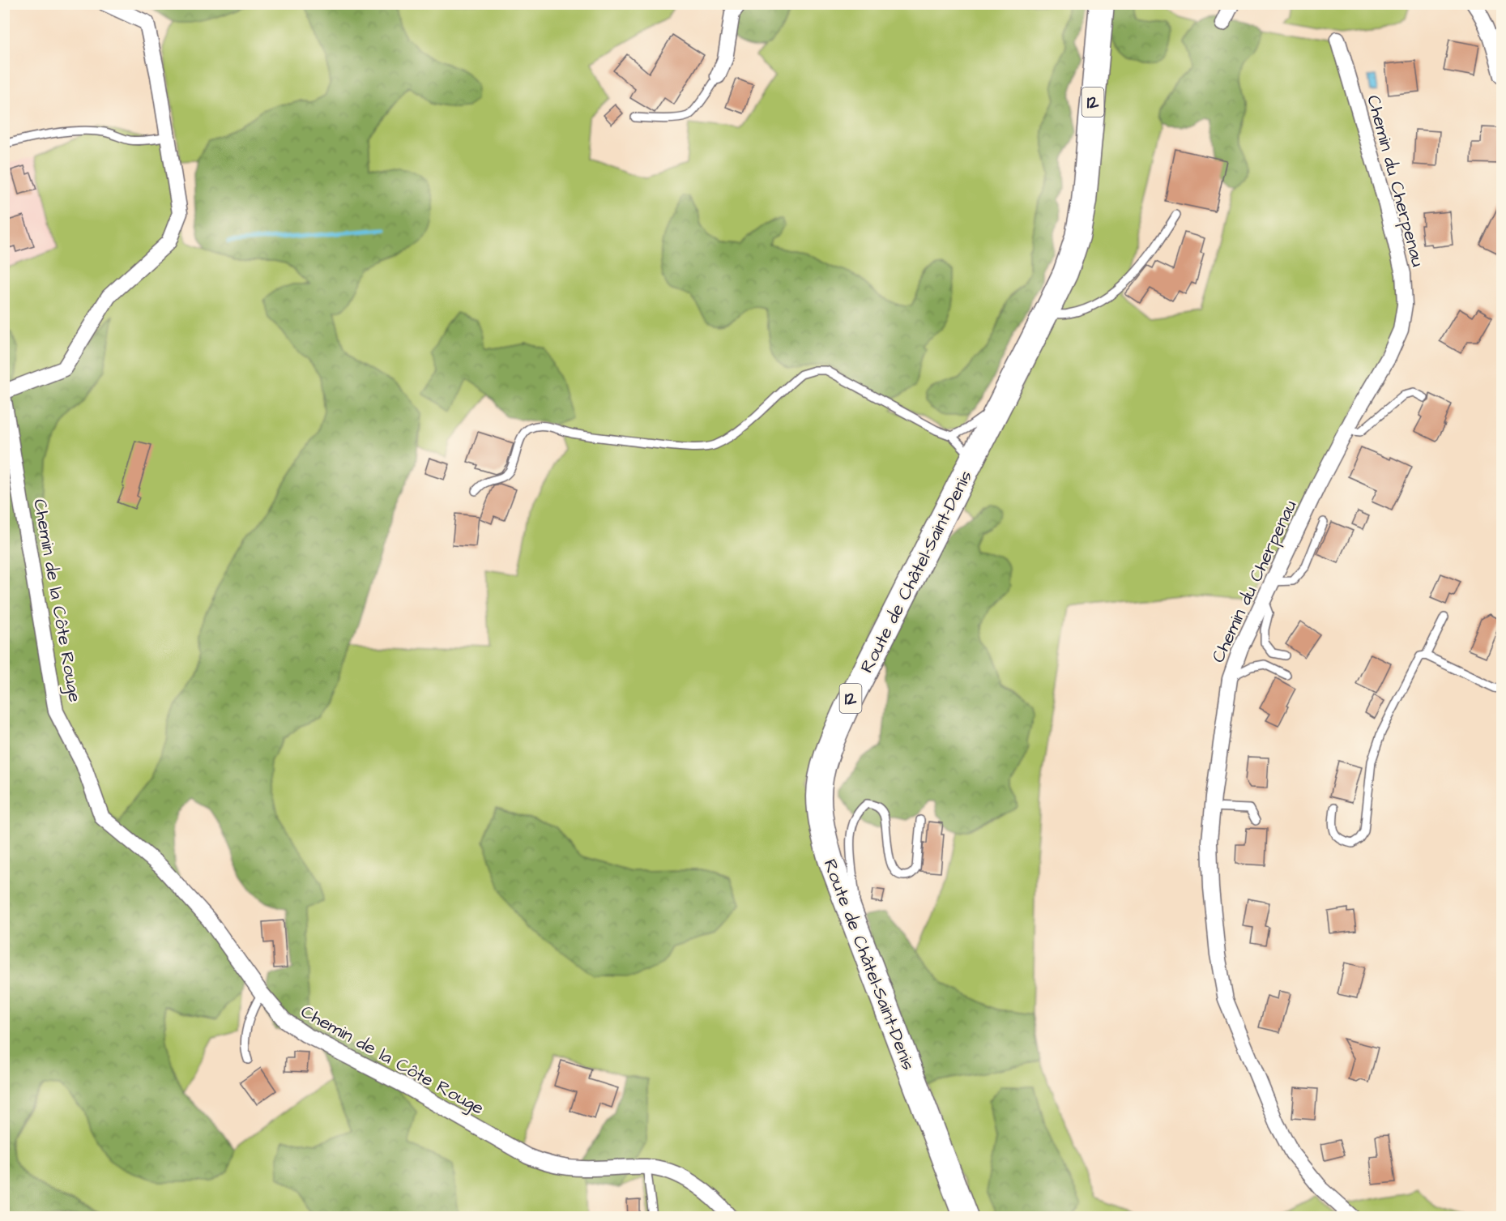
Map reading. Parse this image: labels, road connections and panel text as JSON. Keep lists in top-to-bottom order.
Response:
{
  "streets": {
    "main road": ["12", "Route de Châtel-Saint-Denis"],
    "street": ["Chemin du Cherpenau", "Chemin de la Côte Rouge"]
  }
}
